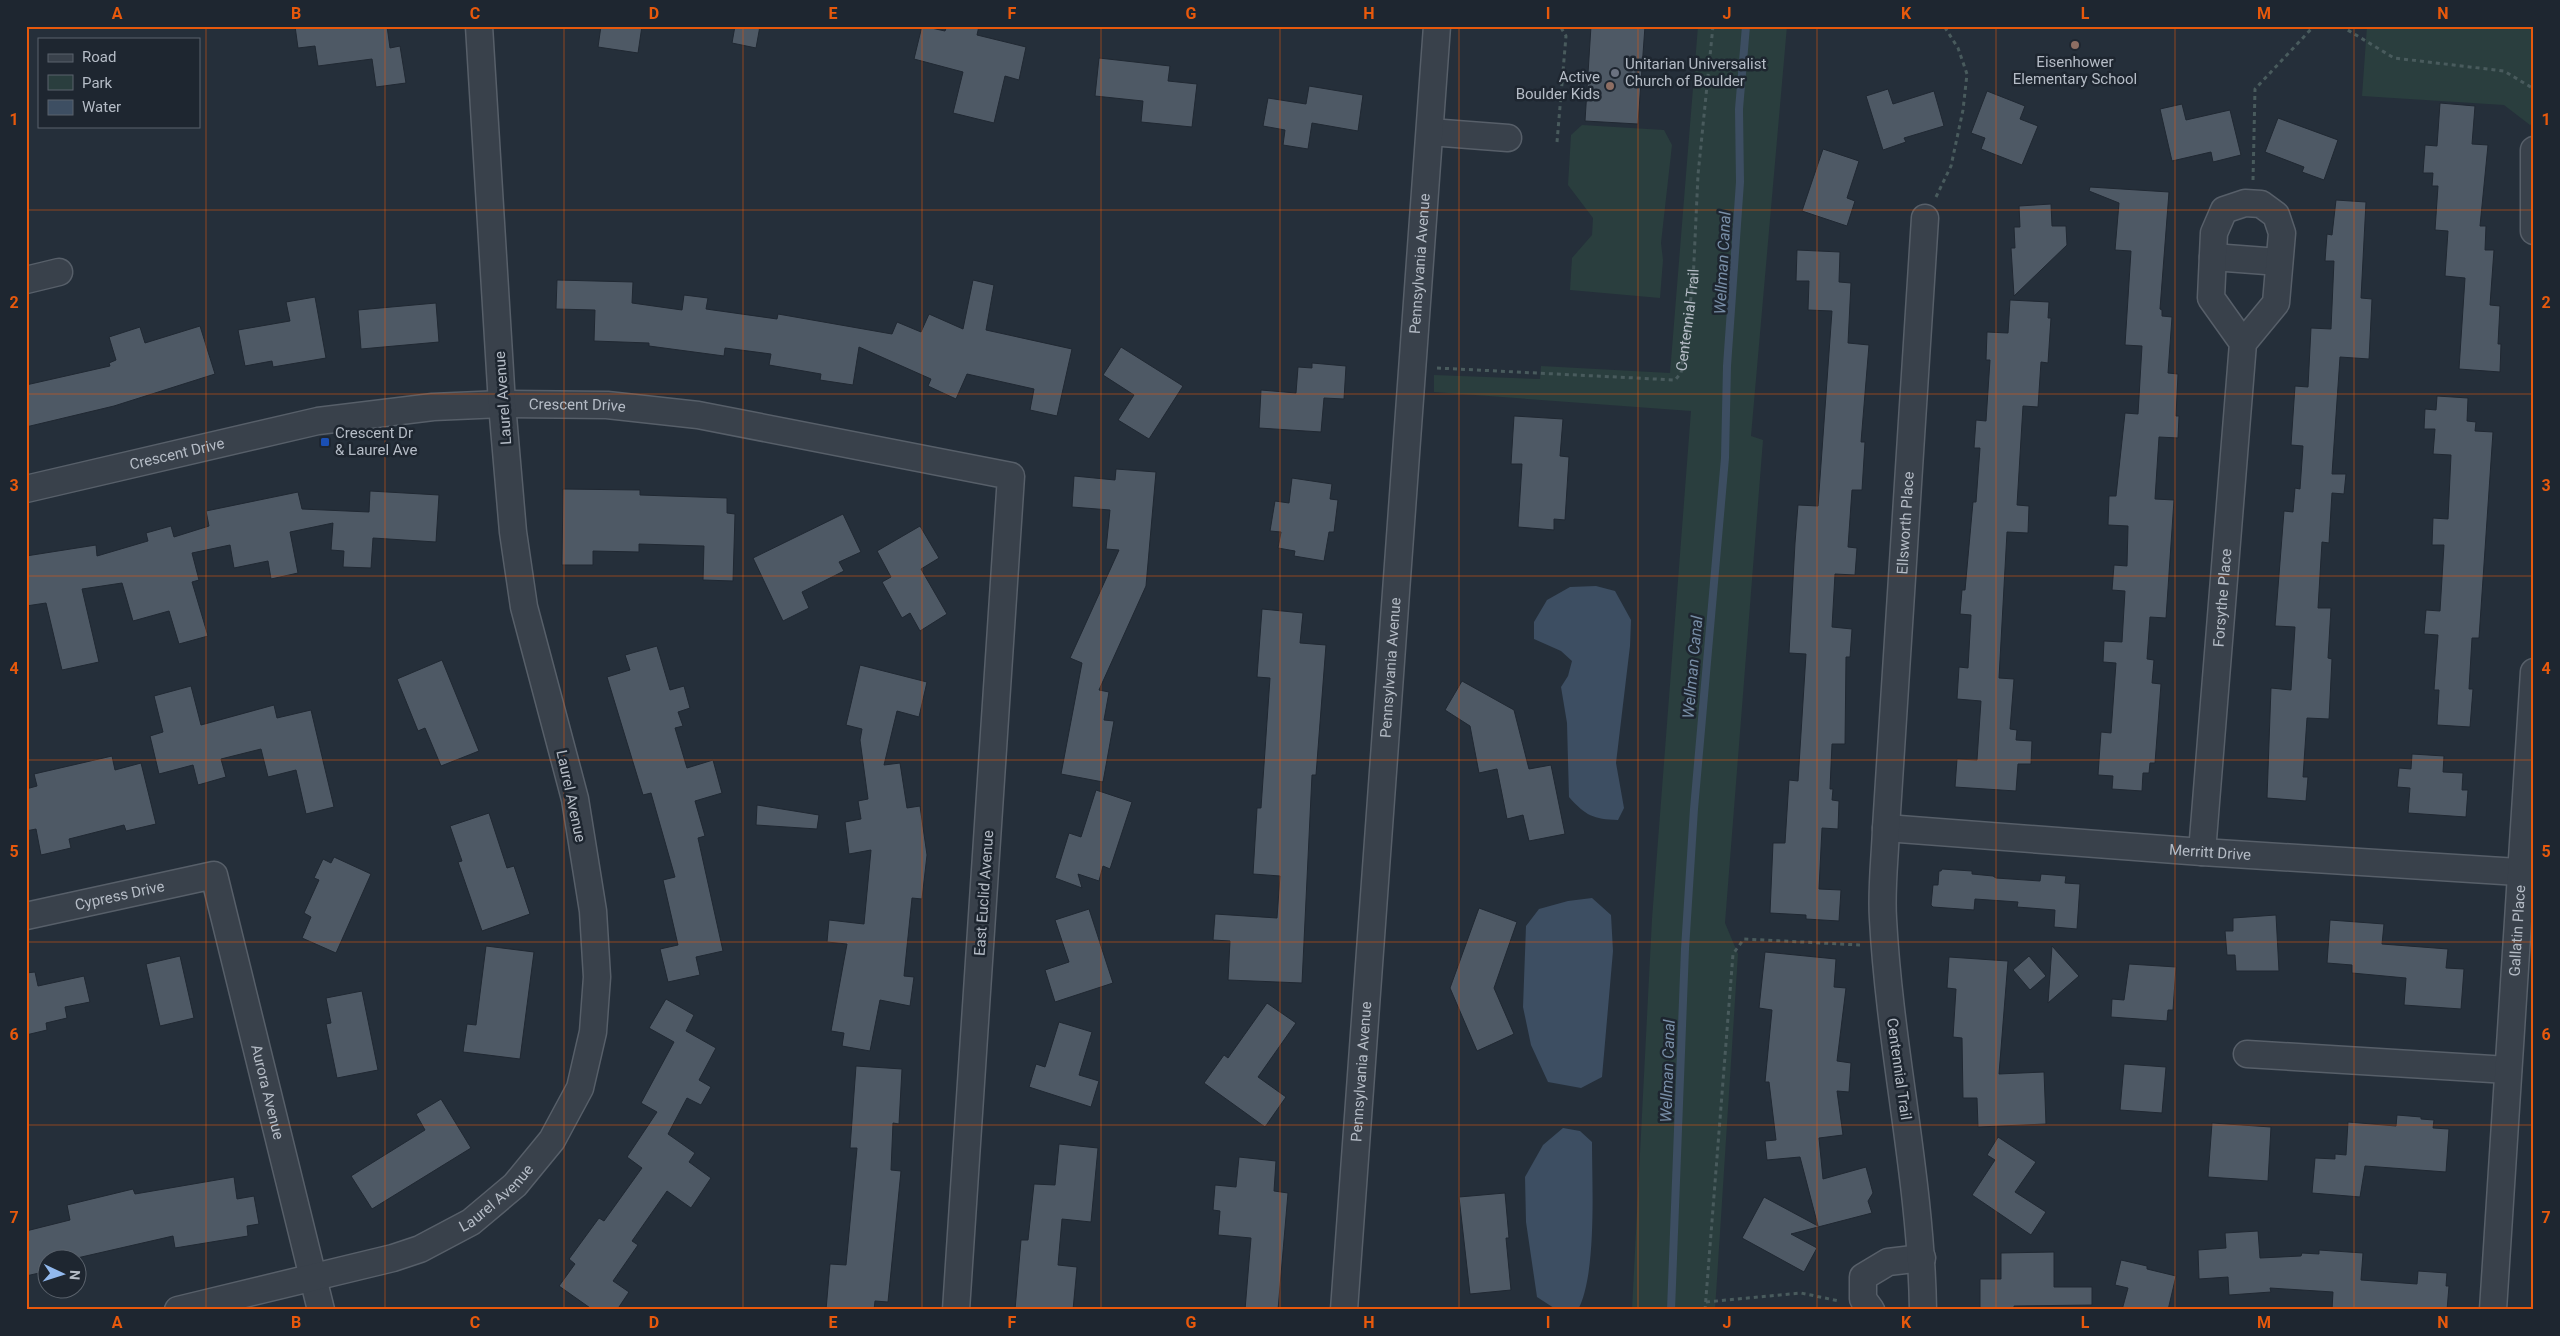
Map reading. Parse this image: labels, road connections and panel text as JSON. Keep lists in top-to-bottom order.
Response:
{
  "streets": {
    "street": [
      "Pennsylvania Avenue",
      "Centennial Trail",
      "Laurel Avenue",
      "Crescent Drive",
      "Ellsworth Place",
      "Forsythe Place",
      "Merritt Drive",
      "East Euclid Avenue",
      "Cypress Drive",
      "Gallatin Place",
      "Aurora Avenue"
    ]
  },
  "crossings": [
    ["Pennsylvania Avenue", "Centennial Trail"],
    ["Centennial Trail", "Ellsworth Place"],
    ["Centennial Trail", "Merritt Drive"],
    ["Laurel Avenue", "Crescent Drive"],
    ["Laurel Avenue", "Aurora Avenue"],
    ["Crescent Drive", "East Euclid Avenue"],
    ["Ellsworth Place", "Merritt Drive"],
    ["Forsythe Place", "Merritt Drive"],
    ["Merritt Drive", "Gallatin Place"],
    ["Cypress Drive", "Aurora Avenue"]
  ],
  "water": ["Wellman Canal"],
  "places": {
    "other": ["Eisenhower Elementary School", "Unitarian Universalist Church of Boulder", "Active Boulder Kids"],
    "transit": ["Crescent Dr & Laurel Ave"]
  },
  "legend": ["Road", "Park", "Water"],
  "north": "right",
  "grid": {
    "columns": [
      "A",
      "B",
      "C",
      "D",
      "E",
      "F",
      "G",
      "H",
      "I",
      "J",
      "K",
      "L",
      "M",
      "N"
    ],
    "rows": [
      "1",
      "2",
      "3",
      "4",
      "5",
      "6",
      "7"
    ]
  }
}
